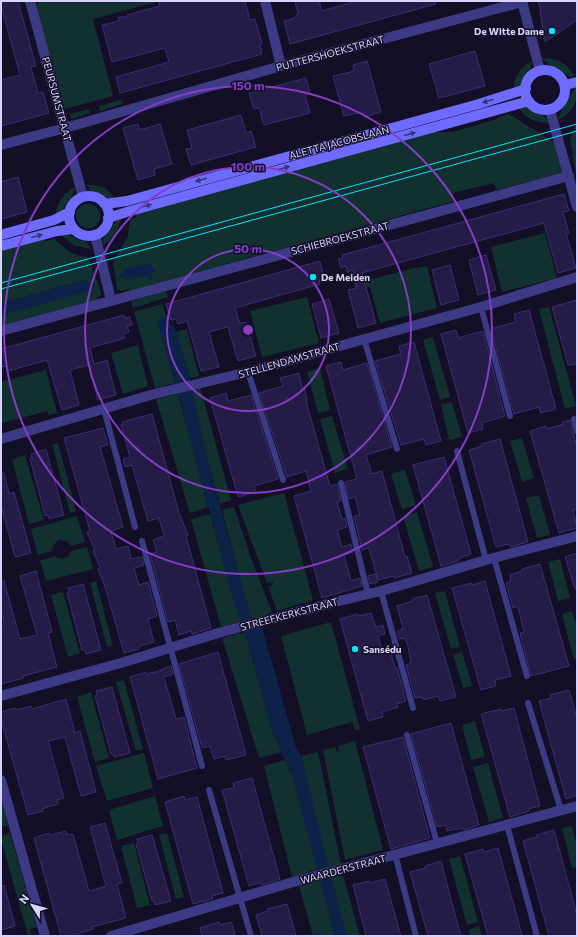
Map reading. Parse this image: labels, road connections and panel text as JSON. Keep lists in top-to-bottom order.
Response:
{
  "streets": {
    "street": [
      "PUTTERSHOEKSTRAAT",
      "PEURSUMSTRAAT",
      "ALETTA JACOBSLAAN",
      "SCHIEBROEKSTRAAT",
      "STELLENDAMSTRAAT",
      "STREEFKERKSTRAAT",
      "WAARDERSTRAAT"
    ]
  },
  "crossings": [
    ["PUTTERSHOEKSTRAAT", "PEURSUMSTRAAT"],
    ["PEURSUMSTRAAT", "ALETTA JACOBSLAAN"]
  ],
  "places": ["De Witte Dame", "De Meiden", "Sansédu"],
  "north": "top left",
  "rings": ["150 m", "100 m", "50 m"]
}
